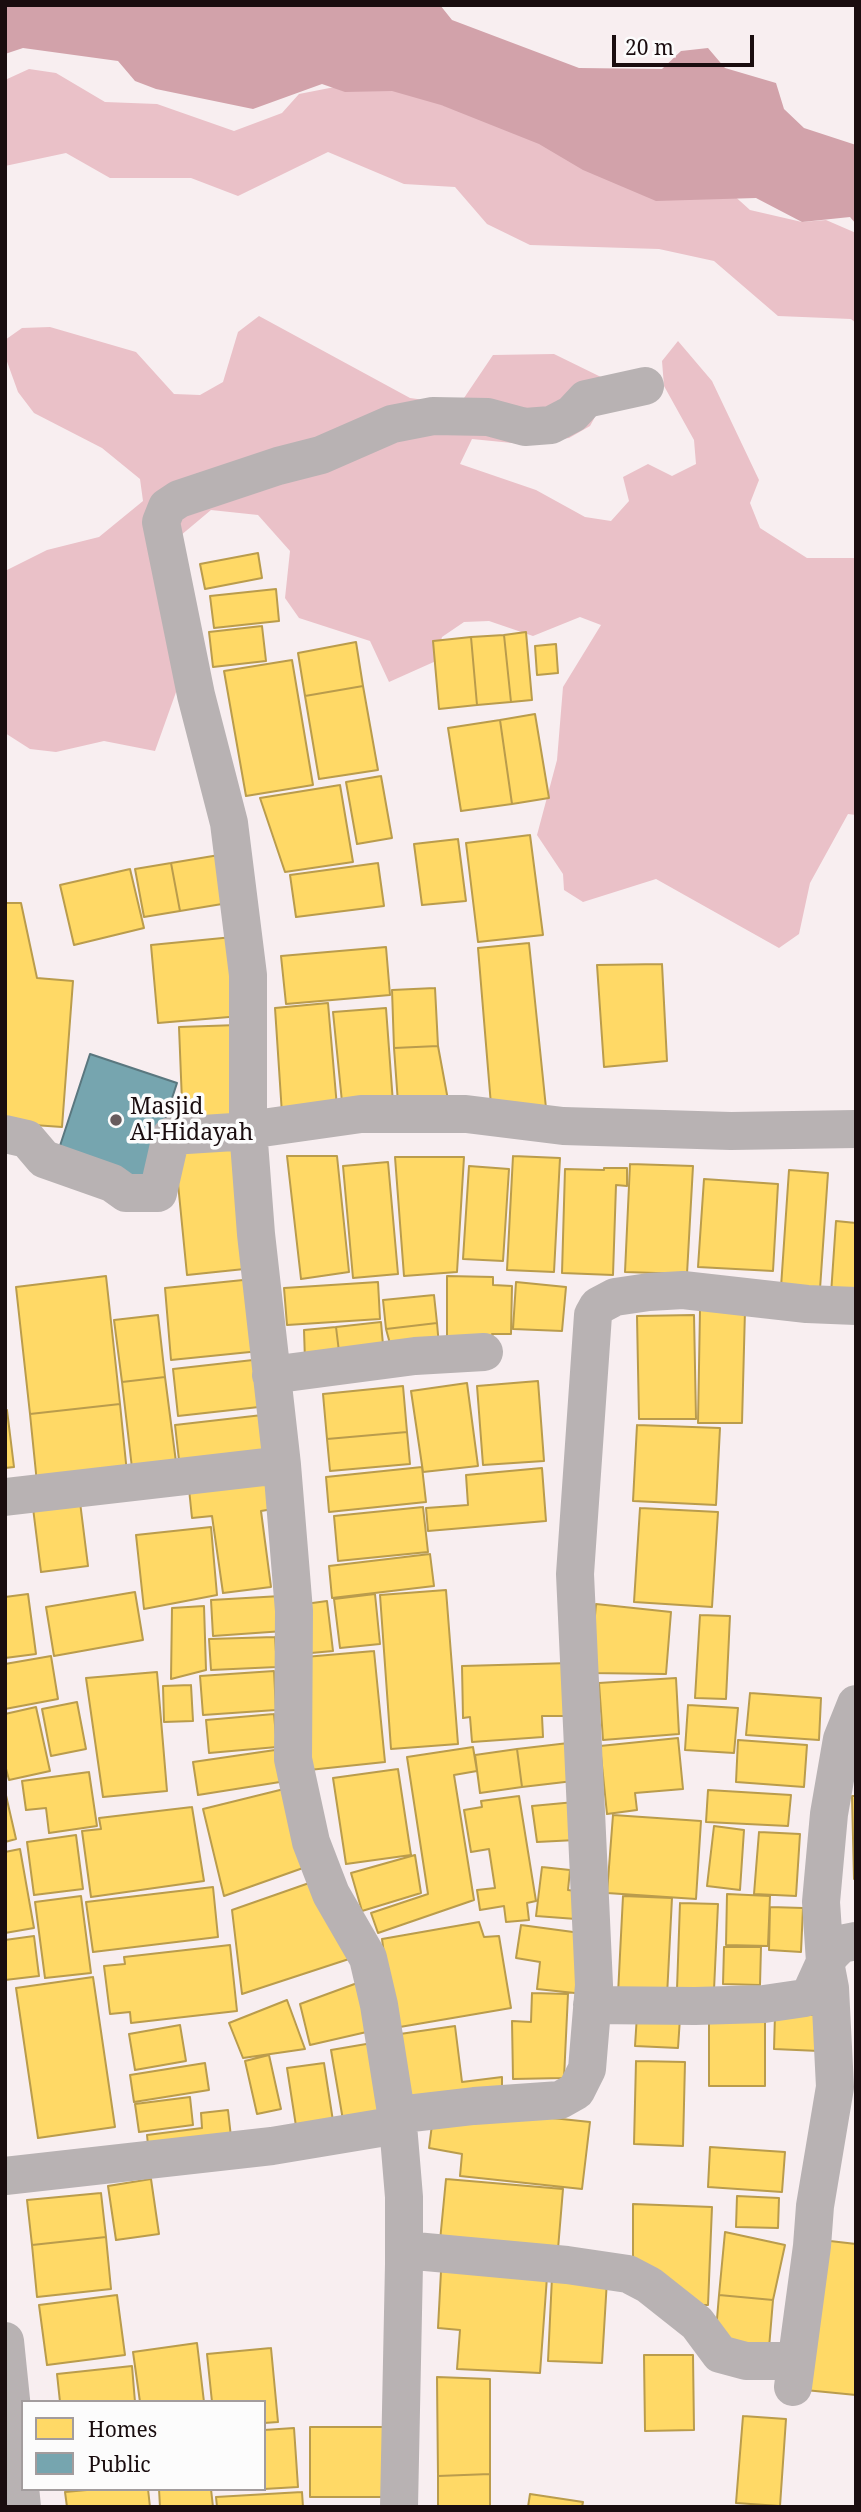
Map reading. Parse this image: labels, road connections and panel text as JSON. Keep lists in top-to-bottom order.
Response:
{
  "places": ["Masjid Al-Hidayah"],
  "legend": ["Homes", "Public"],
  "scale_bar": "20 m"
}
